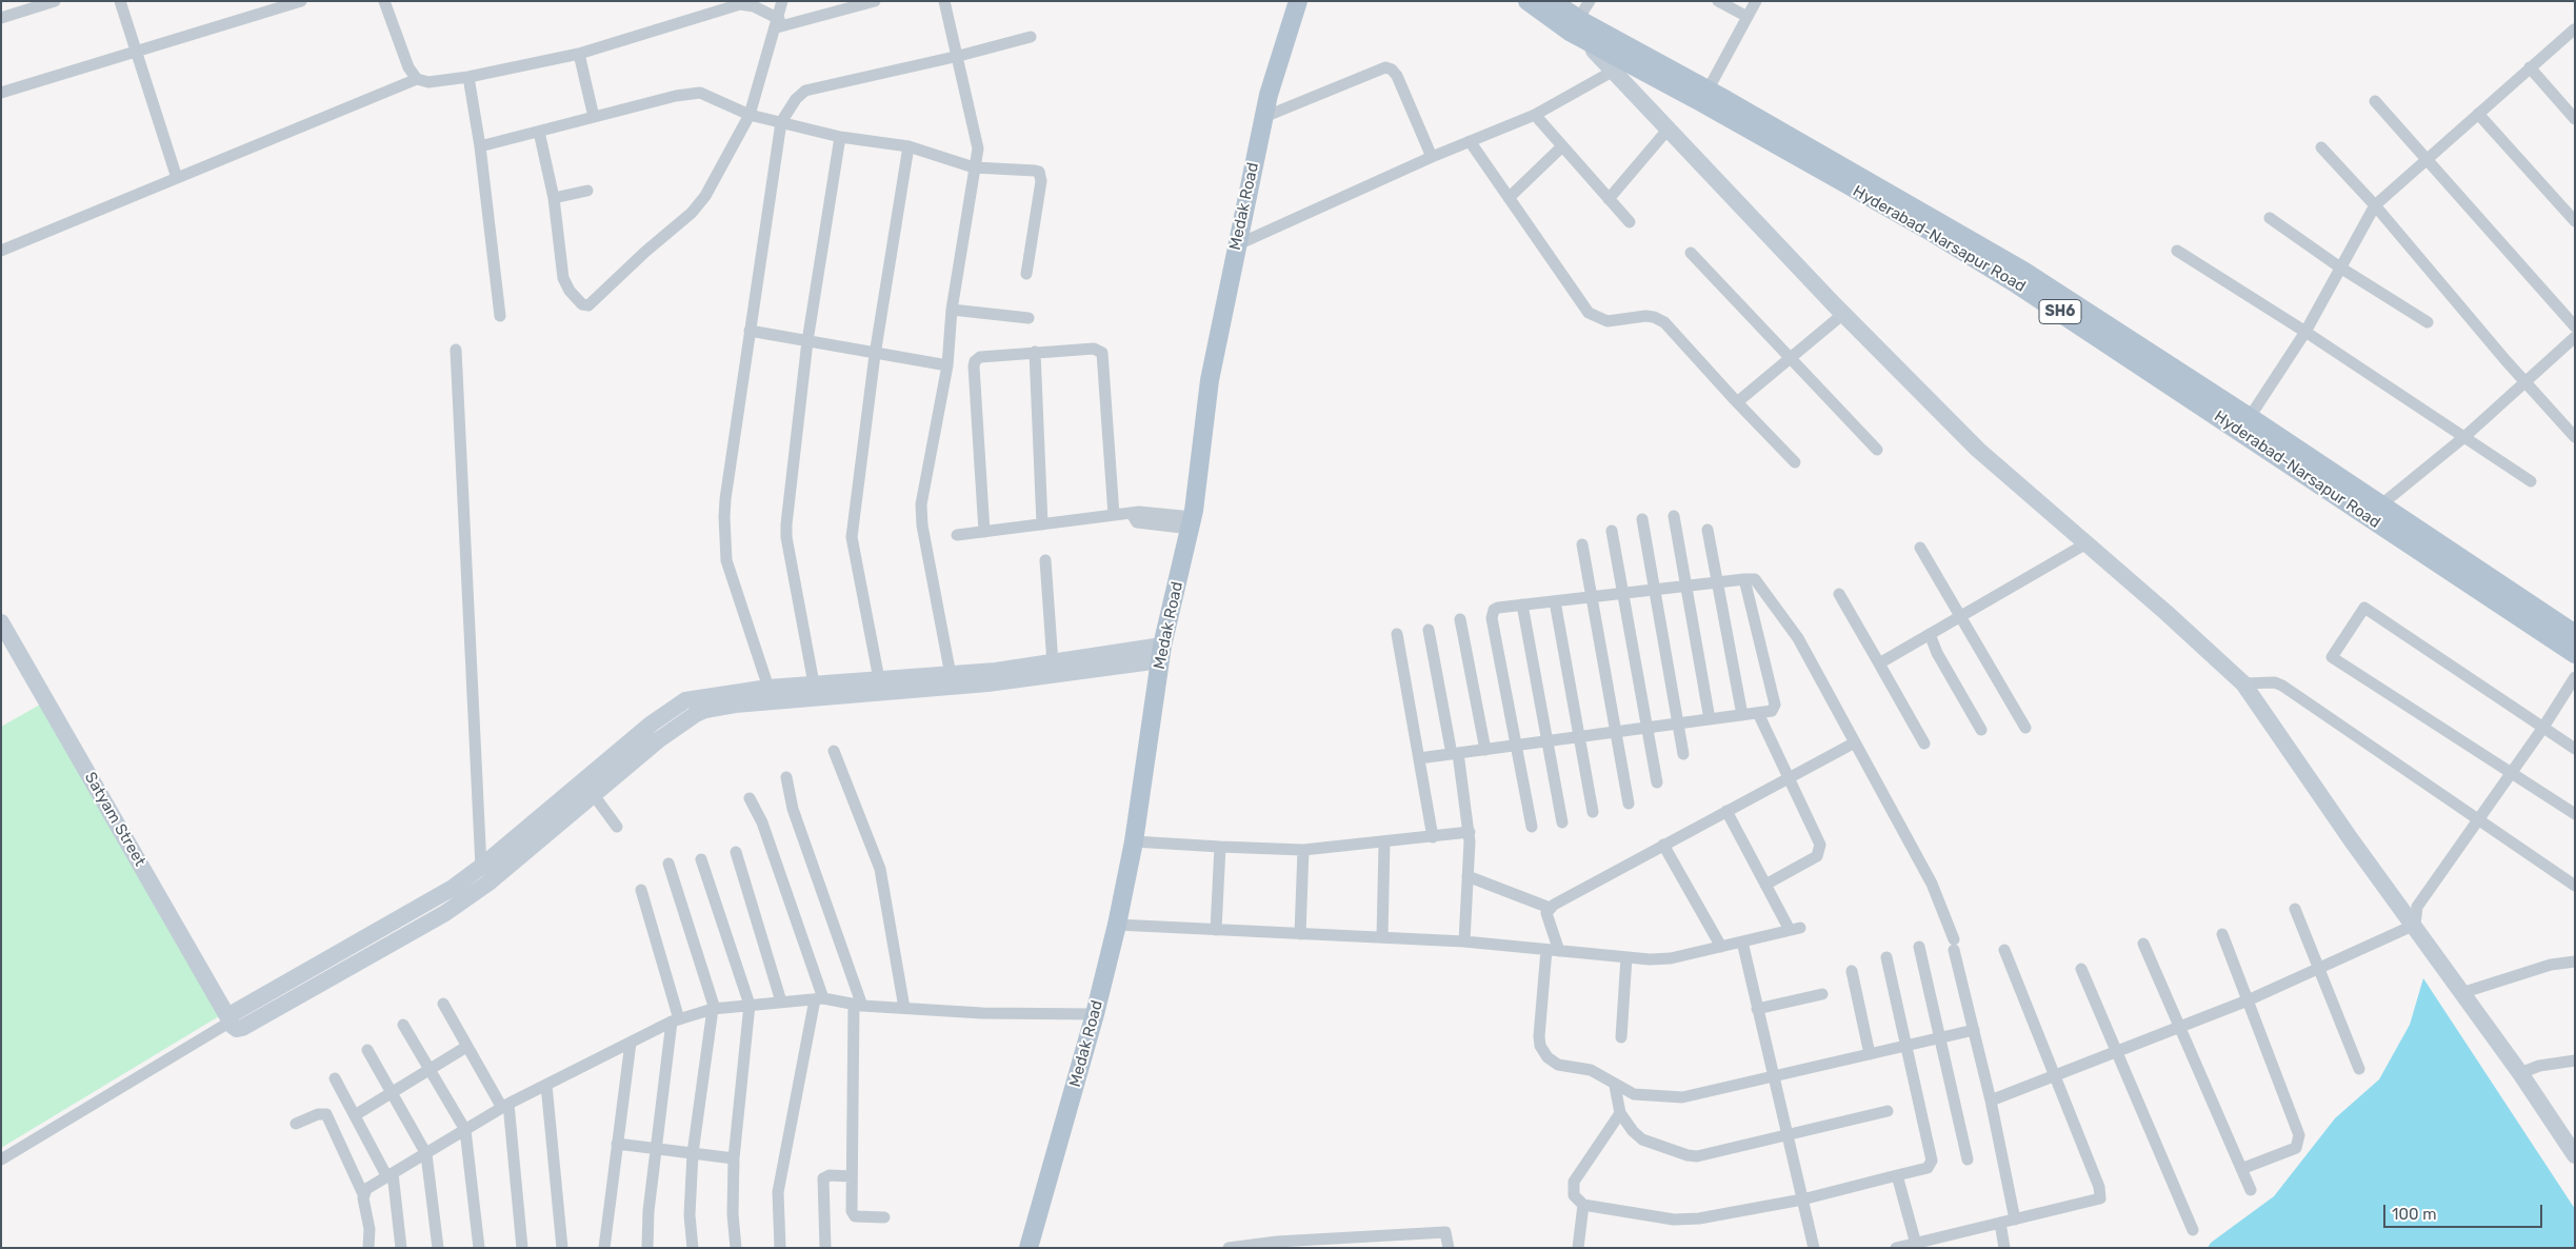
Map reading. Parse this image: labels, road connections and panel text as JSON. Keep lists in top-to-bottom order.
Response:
{
  "streets": {
    "main road": ["Medak Road", "Hyderabad-Narsapur Road", "SH6"],
    "street": ["Satyam Street"]
  },
  "scale_bar": "100 m"
}
